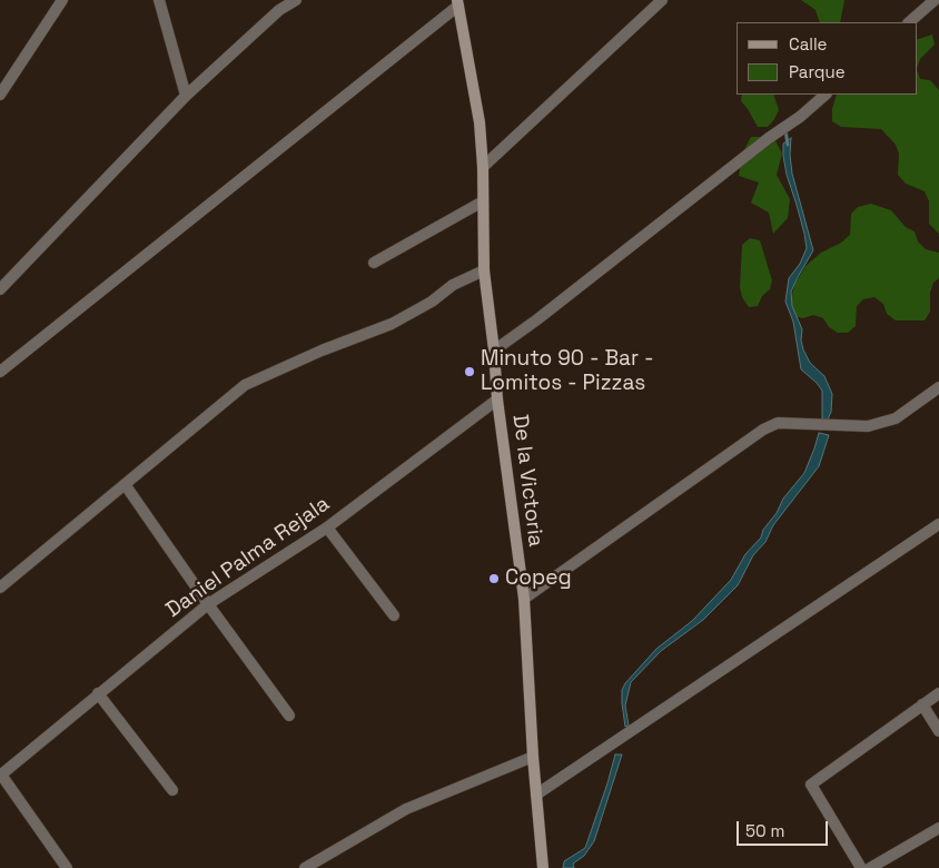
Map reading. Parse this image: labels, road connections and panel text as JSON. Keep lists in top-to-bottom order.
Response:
{
  "streets": {
    "main road": ["De la Victoria"],
    "street": ["Daniel Palma Rejala"]
  },
  "crossings": [
    ["De la Victoria", "Daniel Palma Rejala"]
  ],
  "places": ["Minuto 90 - Bar - Lomitos - Pizzas", "Copeg"],
  "legend": ["Calle", "Parque"],
  "scale_bar": "50 m"
}
